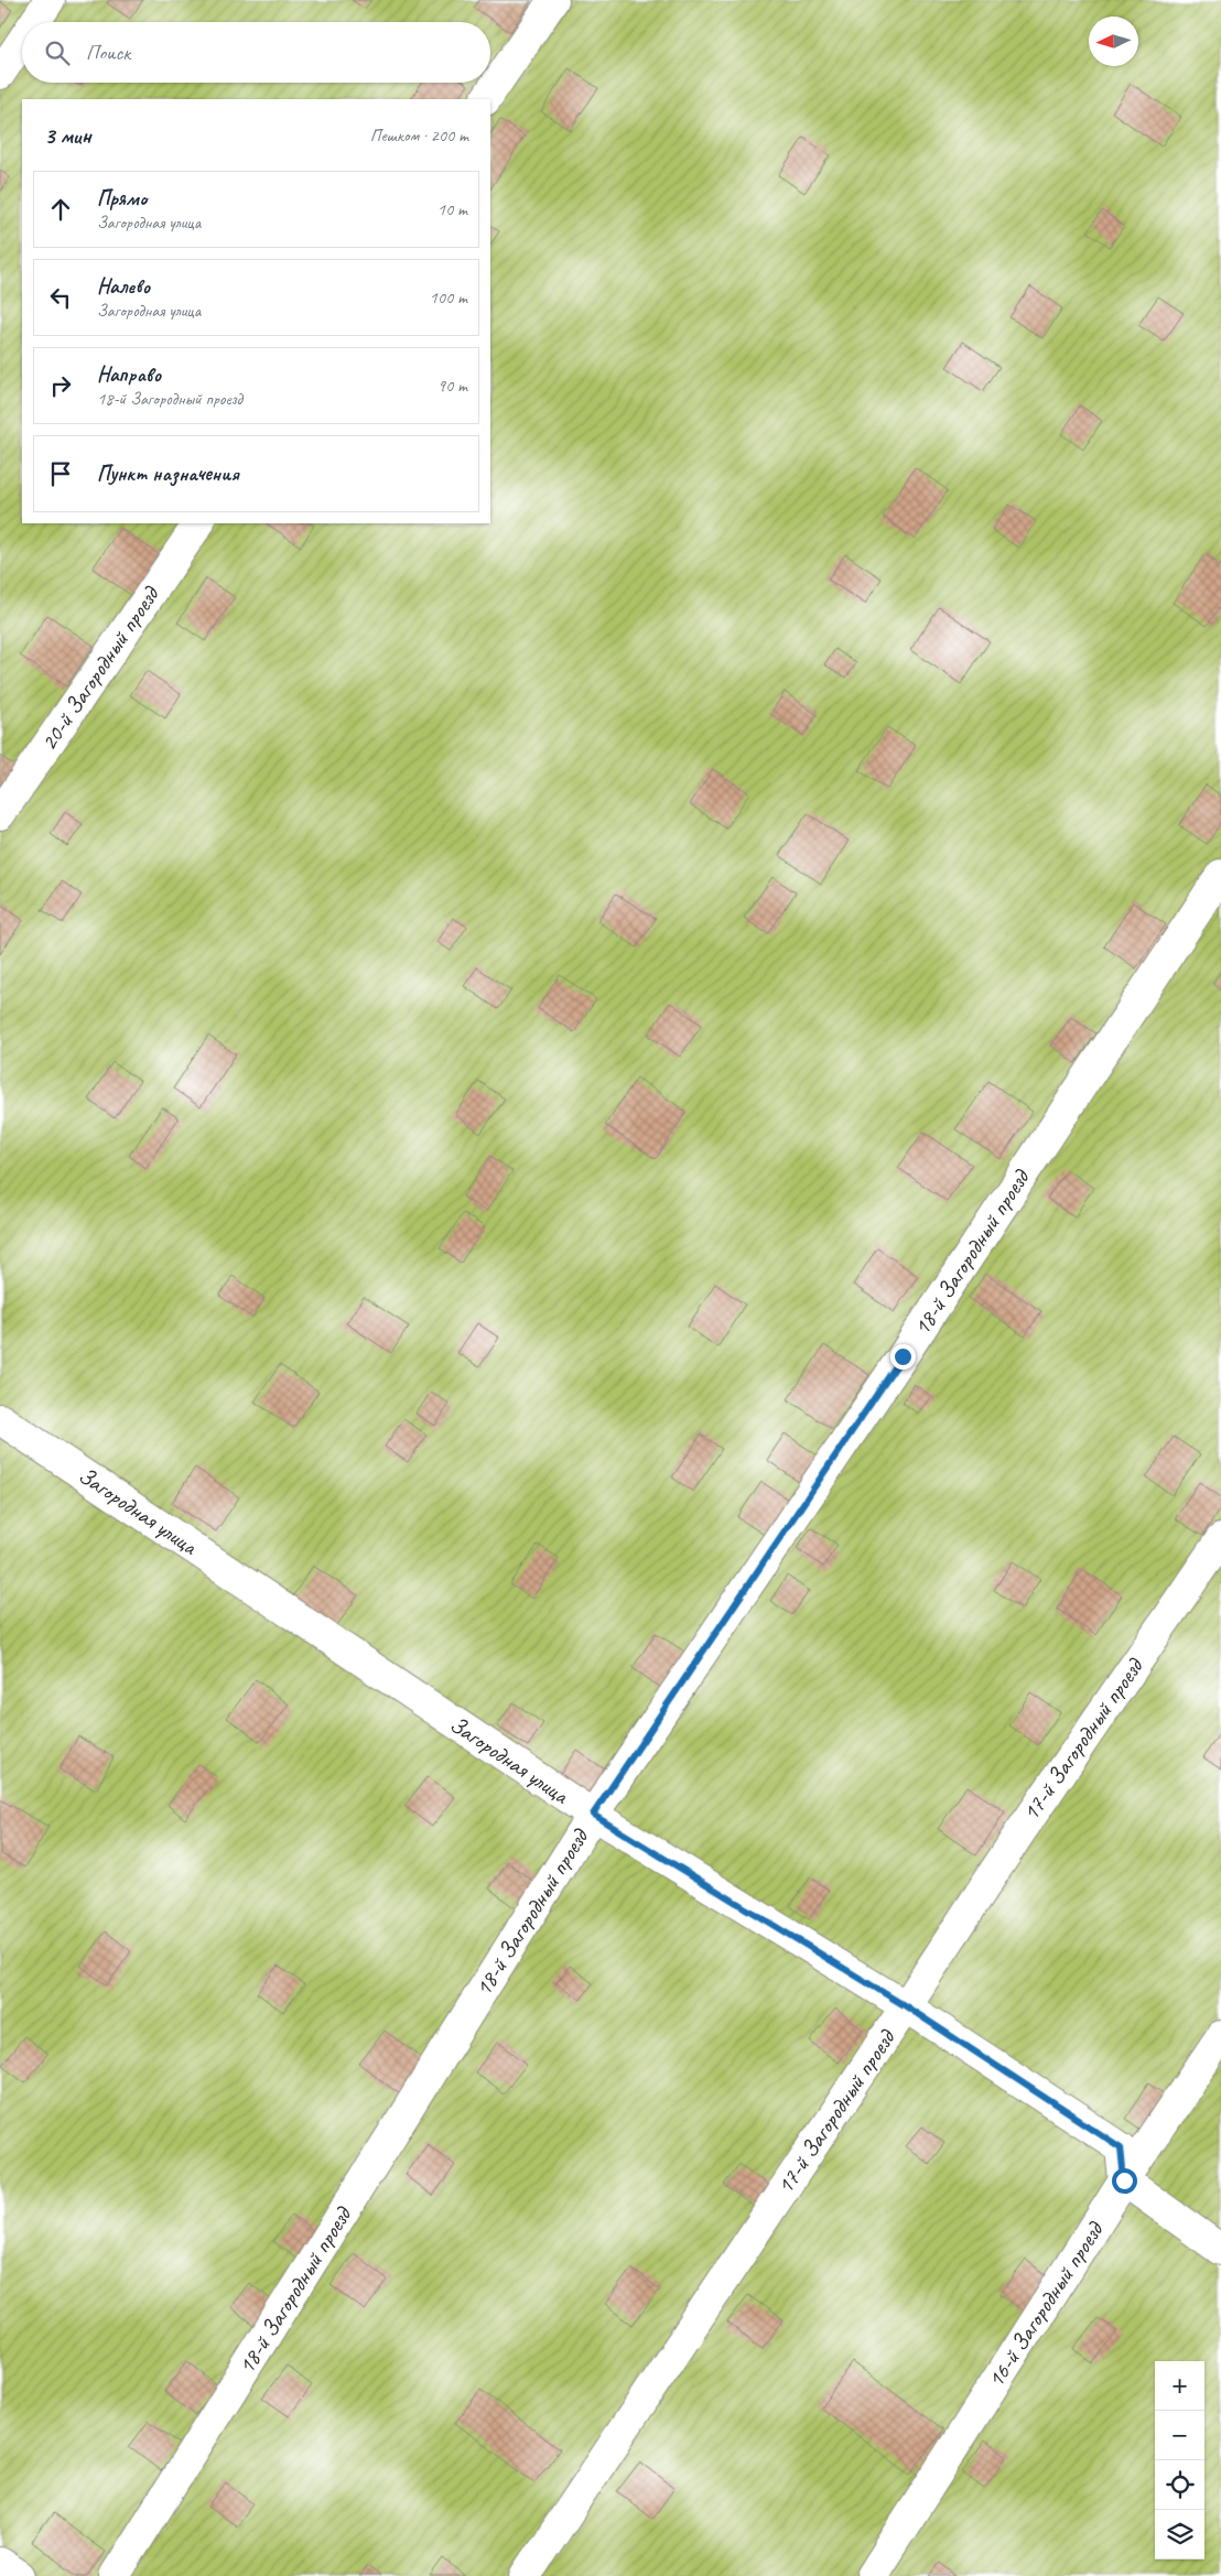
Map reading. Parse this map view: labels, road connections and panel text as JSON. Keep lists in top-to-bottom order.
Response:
{
  "streets": {
    "street": [
      "20-й Загородный проезд",
      "18-й Загородный проезд",
      "Загородная улица",
      "17-й Загородный проезд",
      "16-й Загородный проезд"
    ]
  },
  "crossings": [
    ["18-й Загородный проезд", "Загородная улица"],
    ["Загородная улица", "17-й Загородный проезд"],
    ["Загородная улица", "16-й Загородный проезд"]
  ],
  "north": "left",
  "page": {
    "search": "Поиск",
    "heading": ["3 мин", "Пешком · 200 m"],
    "list": [
      ["Прямо", "Загородная улица", "10 m"],
      ["Налево", "Загородная улица", "100 m"],
      ["Направо", "18-й Загородный проезд", "90 m"],
      "Пункт назначения"
    ],
    "map_buttons": ["+", "−"]
  }
}
